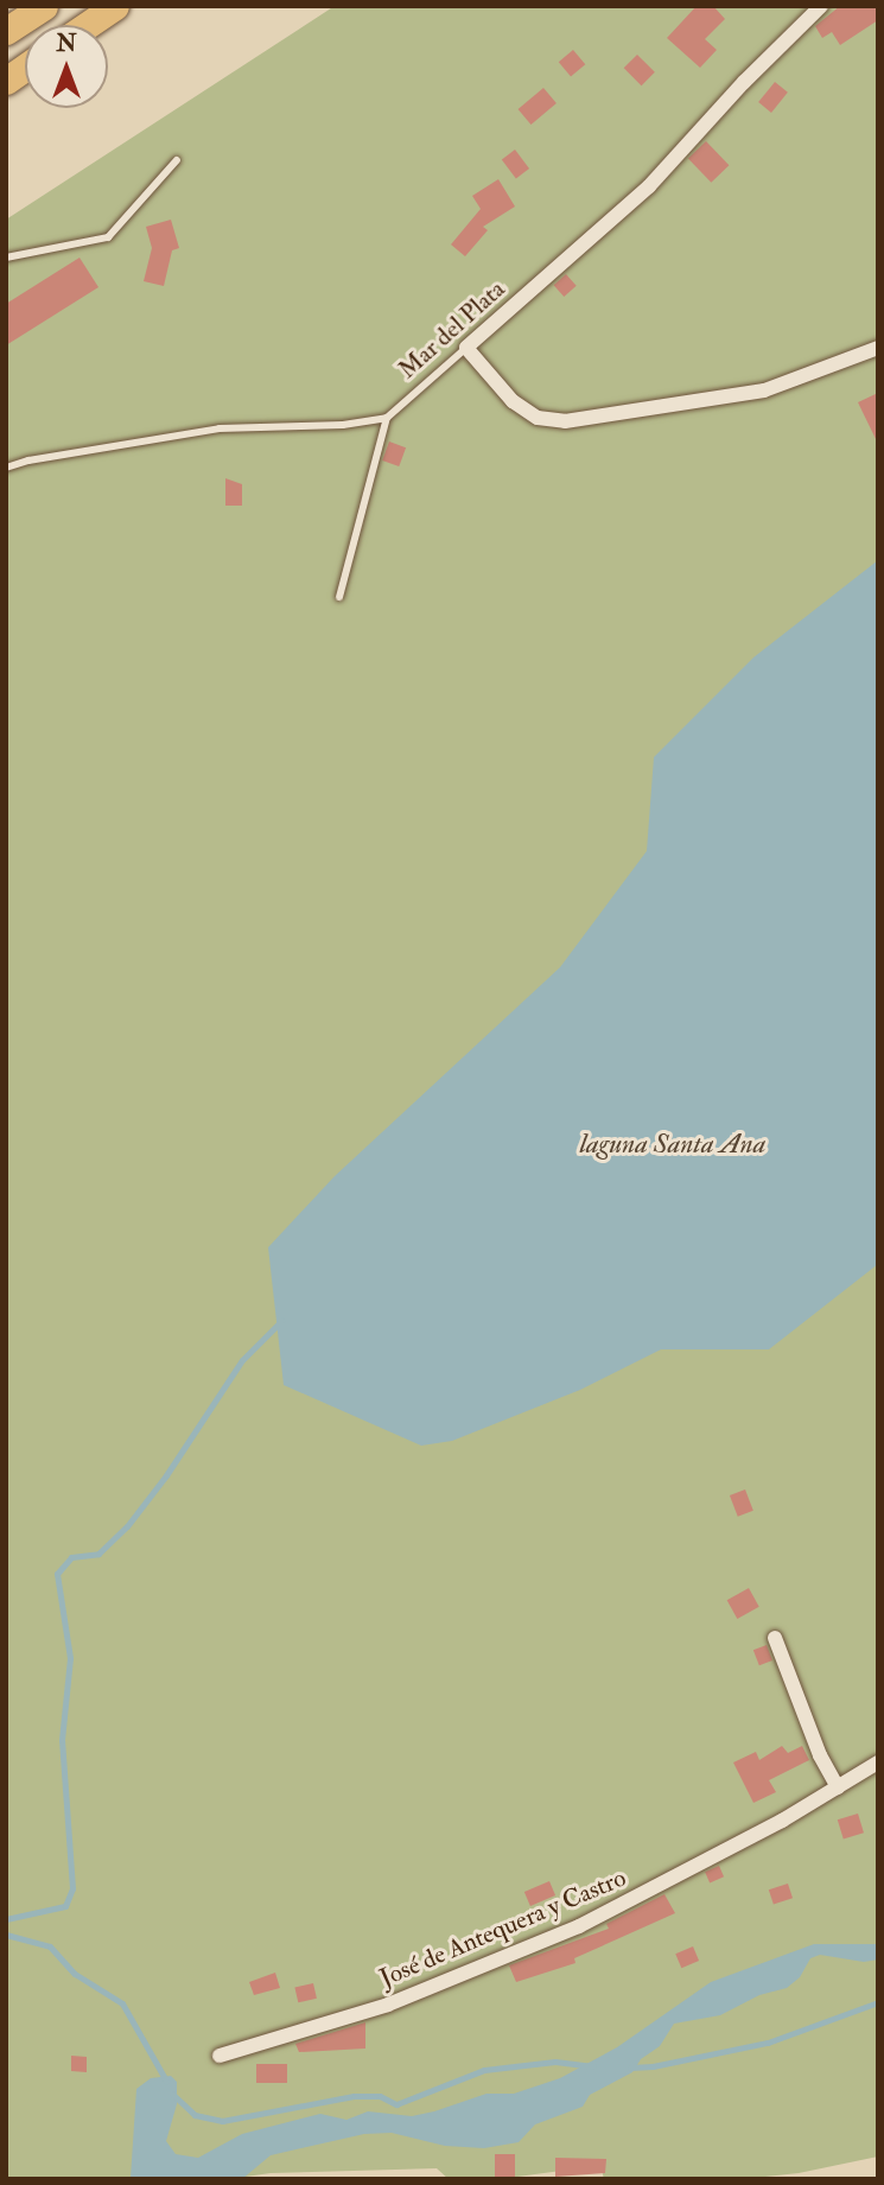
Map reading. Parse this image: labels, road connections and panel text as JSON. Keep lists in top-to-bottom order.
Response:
{
  "streets": {
    "street": ["Mar del Plata", "José de Antequera y Castro"]
  },
  "water": ["laguna Santa Ana"],
  "north": "top"
}
